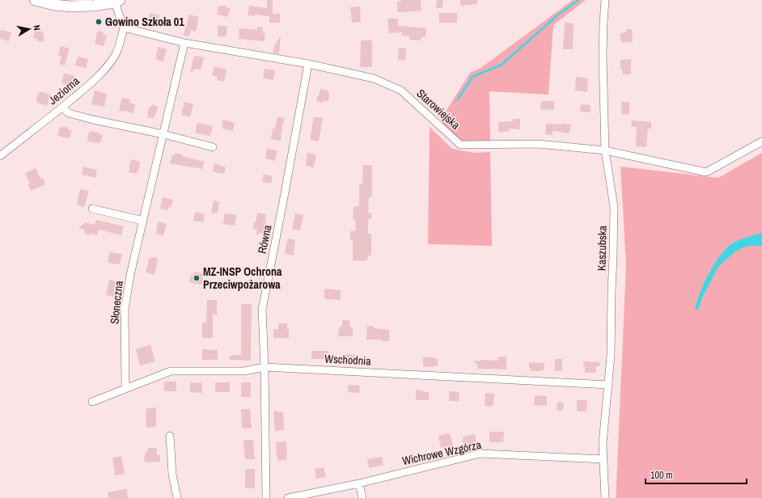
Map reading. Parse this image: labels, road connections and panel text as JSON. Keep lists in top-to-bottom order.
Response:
{
  "streets": {
    "street": [
      "Jeziorna",
      "Starowiejska",
      "Równa",
      "Kaszubska",
      "Słoneczna",
      "Wschodnia",
      "Wichrowe Wzgórza"
    ]
  },
  "crossings": [
    ["Jeziorna", "Starowiejska"],
    ["Starowiejska", "Równa"],
    ["Starowiejska", "Kaszubska"],
    ["Starowiejska", "Słoneczna"],
    ["Równa", "Wschodnia"],
    ["Kaszubska", "Wschodnia"],
    ["Kaszubska", "Wichrowe Wzgórza"],
    ["Słoneczna", "Wschodnia"]
  ],
  "places": ["Gowino Szkoła 01", "MZ-INSP Ochrona Przeciwpożarowa"],
  "scale_bar": "100 m",
  "north": "right"
}
